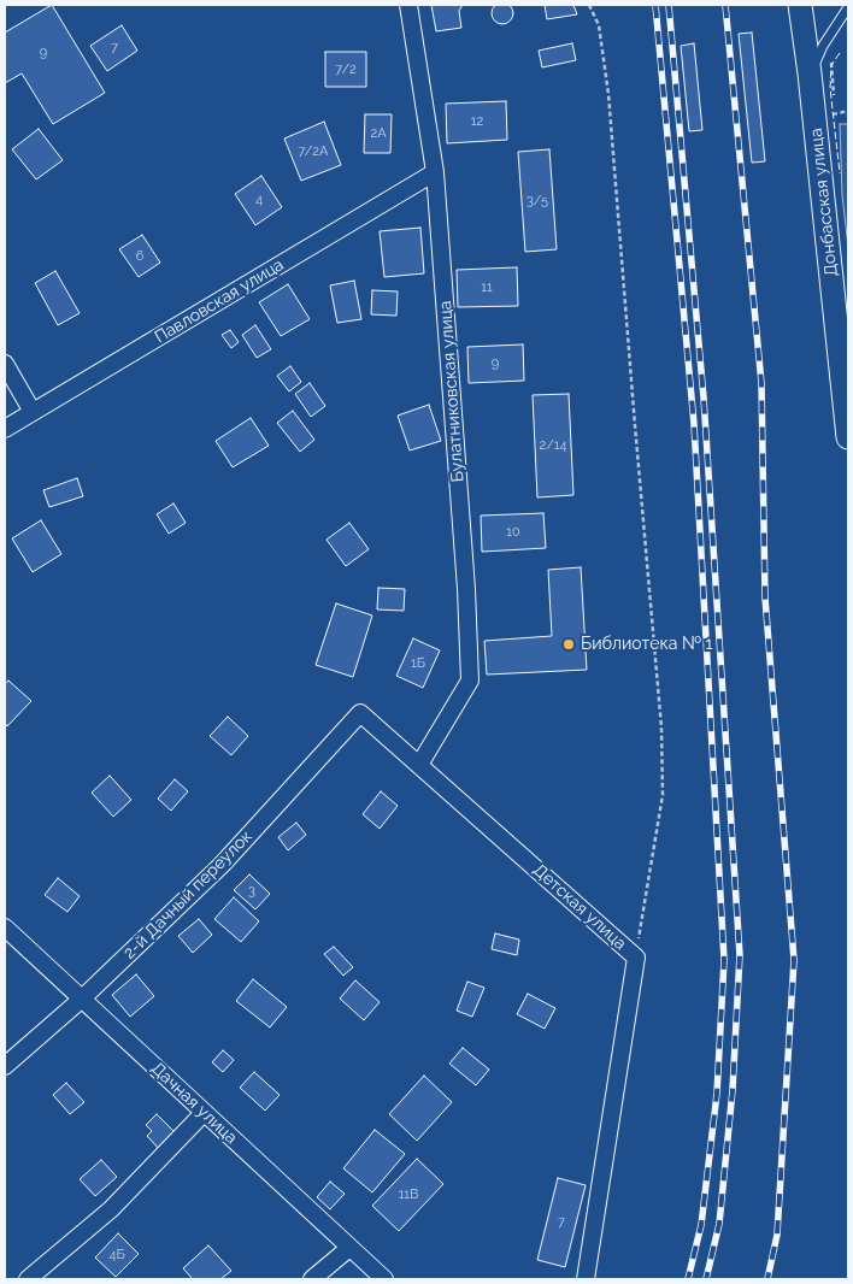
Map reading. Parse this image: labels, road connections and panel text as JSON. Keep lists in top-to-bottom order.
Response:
{
  "streets": {
    "street": [
      "Донбасская улица",
      "Павловская улица",
      "Булатниковская улица",
      "2-й Дачный переулок",
      "Детская улица",
      "Дачная улица"
    ]
  },
  "crossings": [
    ["Павловская улица", "Булатниковская улица"],
    ["Булатниковская улица", "Детская улица"],
    ["2-й Дачный переулок", "Детская улица"],
    ["2-й Дачный переулок", "Дачная улица"]
  ],
  "places": ["Библиотека № 1"],
  "house_numbers": [
    "7",
    "9",
    "7/2",
    "12",
    "2А",
    "7/2А",
    "4",
    "3/5",
    "6",
    "11",
    "9",
    "2/14",
    "10",
    "1Б",
    "3",
    "11В",
    "7",
    "4Б"
  ]
}
